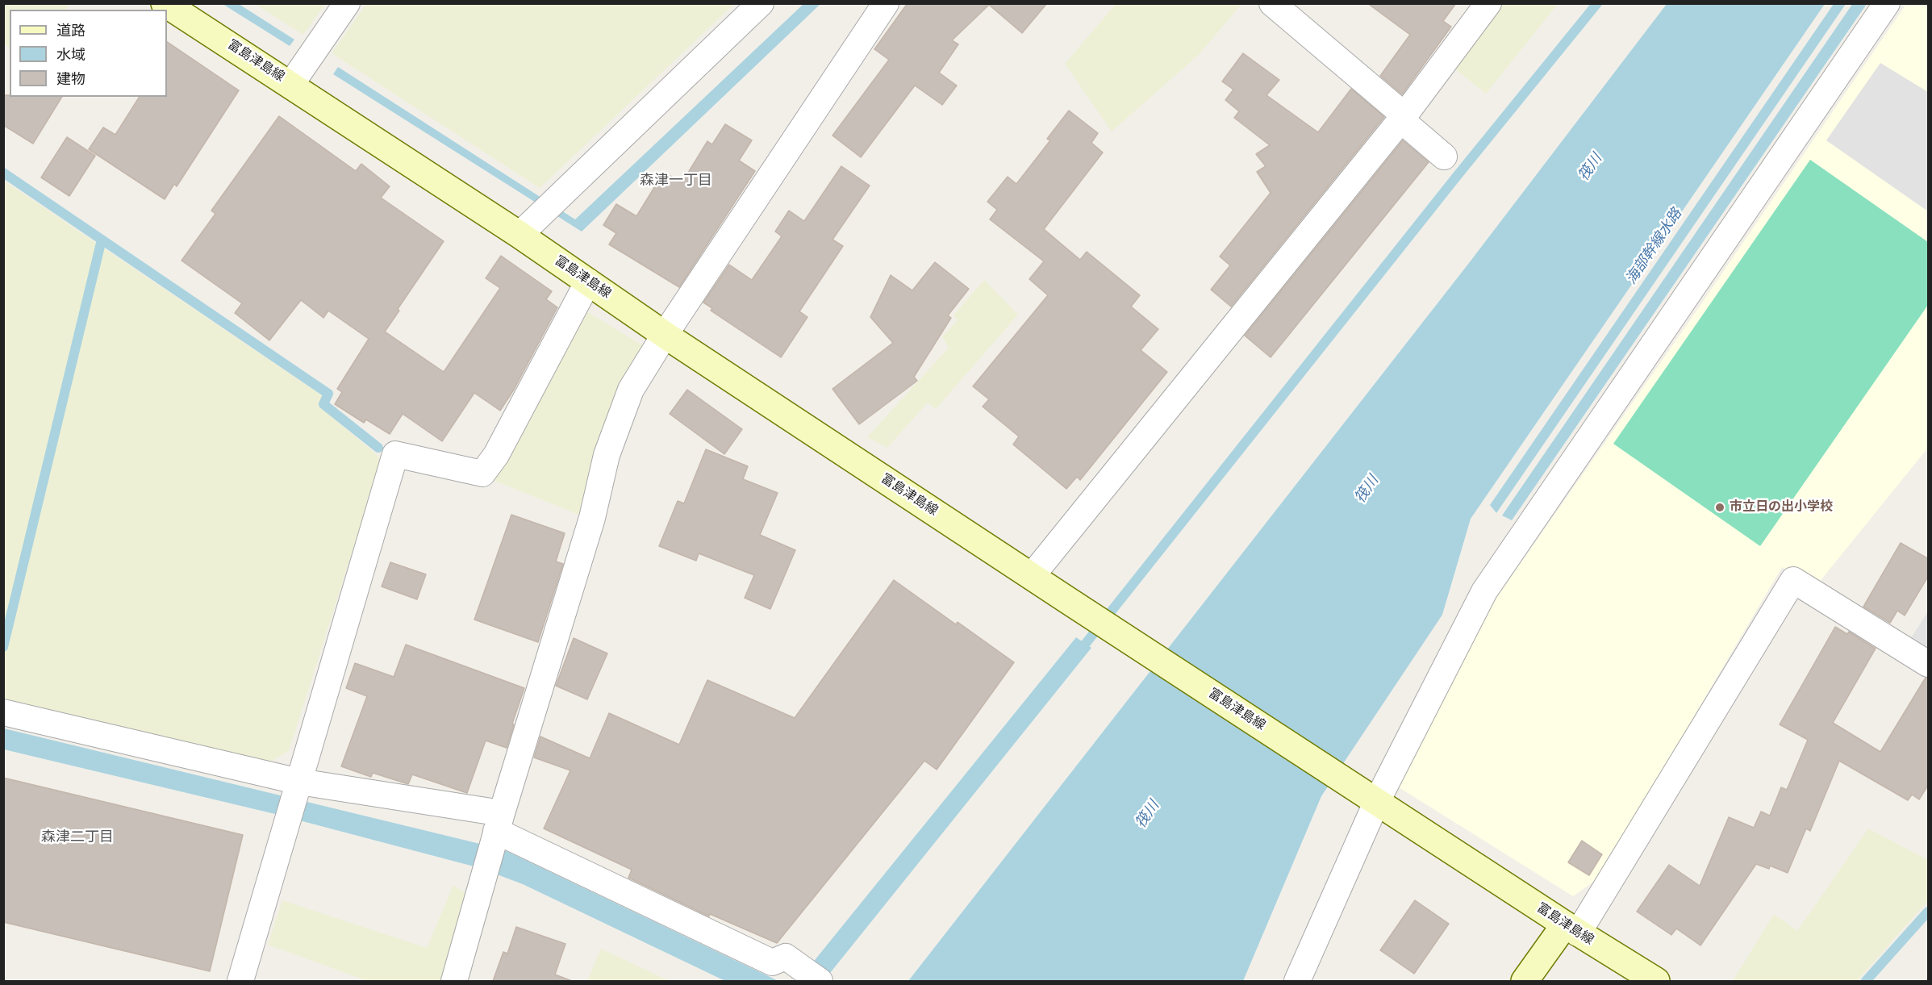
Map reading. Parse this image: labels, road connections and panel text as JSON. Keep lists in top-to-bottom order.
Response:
{
  "streets": {
    "main road": ["富島津島線"]
  },
  "districts": ["森津一丁目", "森津二丁目"],
  "water": ["筏川", "海部幹線水路"],
  "places": ["市立日の出小学校"],
  "legend": ["道路", "水域", "建物"]
}
